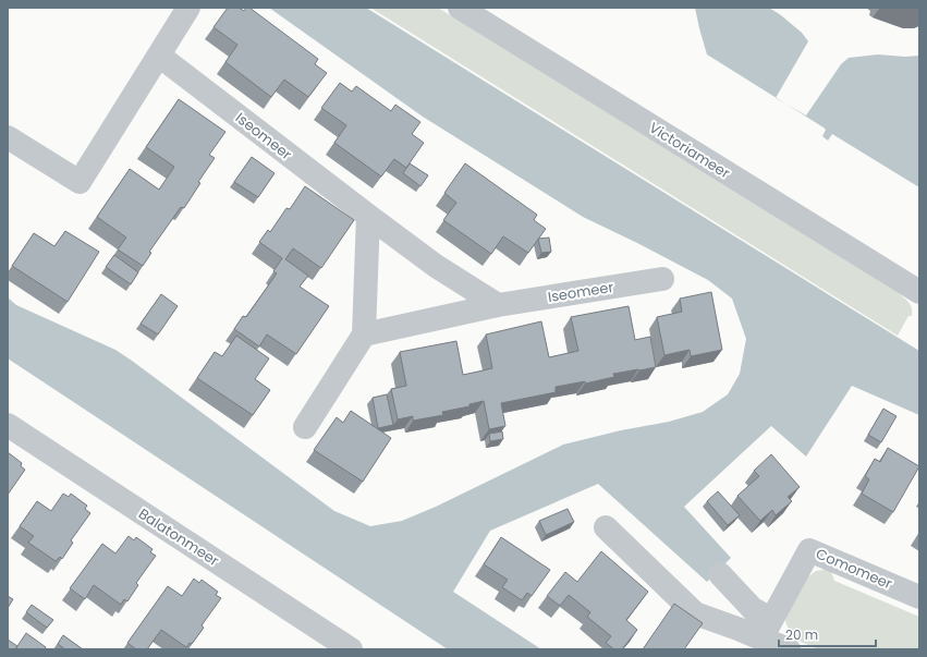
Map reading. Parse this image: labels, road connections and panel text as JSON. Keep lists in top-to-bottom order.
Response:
{
  "streets": {
    "street": [
      "Iseomeer",
      "Victoriameer",
      "Balatonmeer",
      "Comomeer"
    ]
  },
  "scale_bar": "20 m"
}
